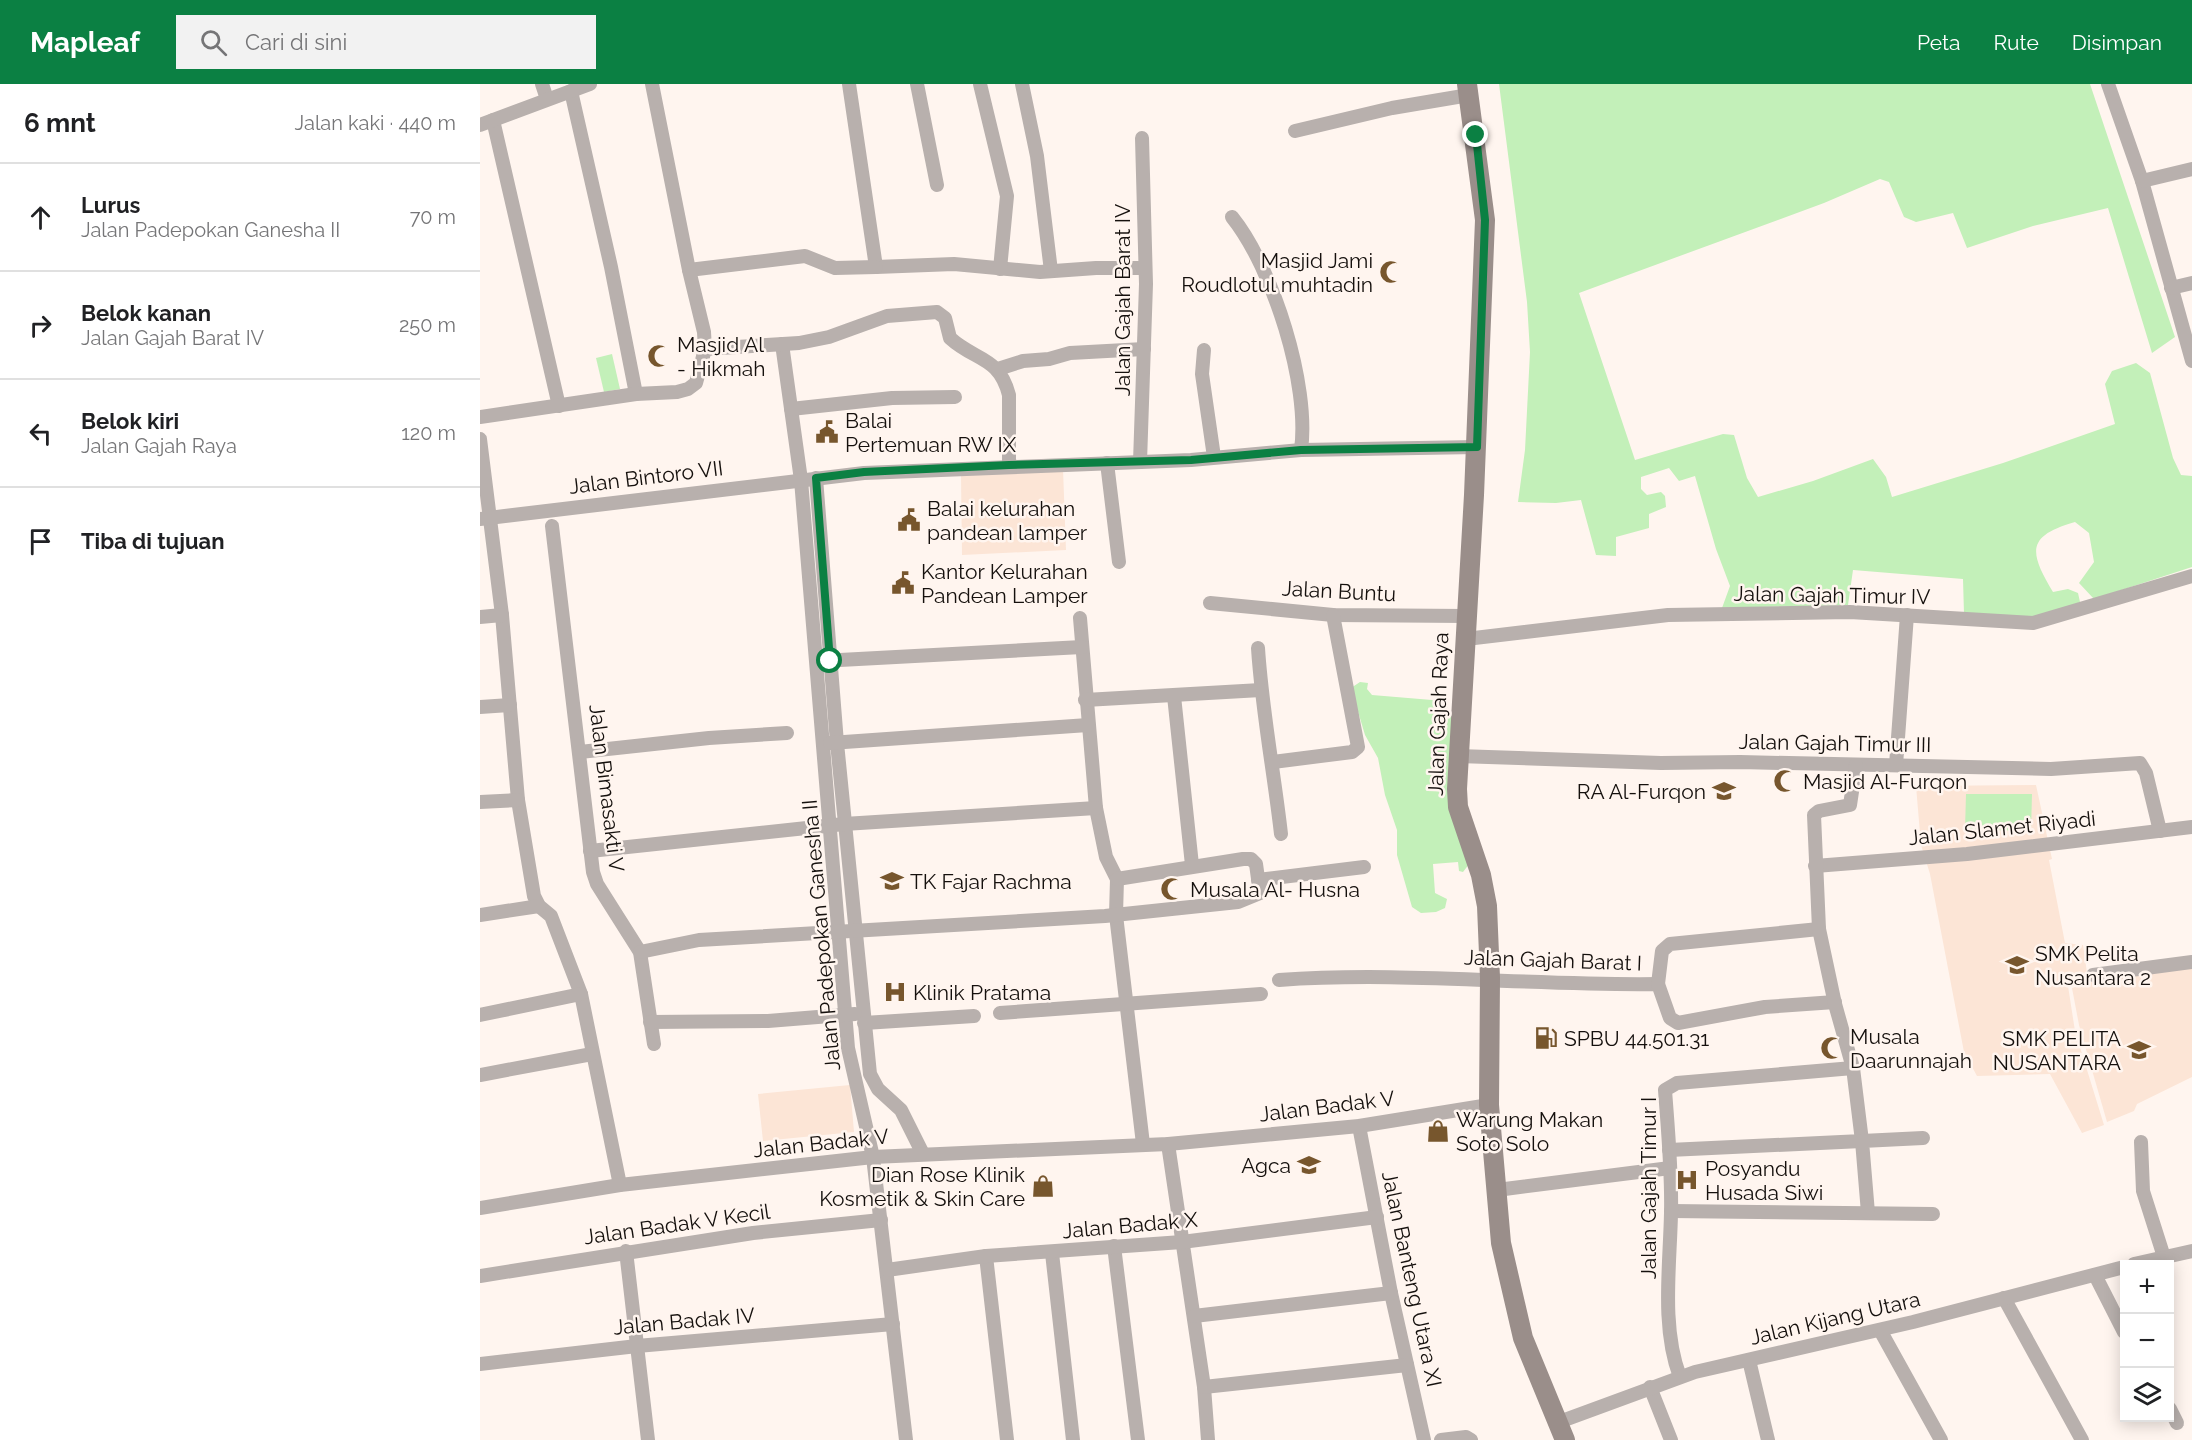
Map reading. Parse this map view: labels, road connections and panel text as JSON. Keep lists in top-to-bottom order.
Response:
{
  "streets": {
    "main road": ["Jalan Gajah Raya"],
    "street": [
      "Jalan Gajah Barat IV",
      "Jalan Bintoro VII",
      "Jalan Buntu",
      "Jalan Gajah Timur IV",
      "Jalan Gajah Timur III",
      "Jalan Bimasakti V",
      "Jalan Slamet Riyadi",
      "Jalan Padepokan Ganesha II",
      "Jalan Gajah Barat I",
      "Jalan Badak V",
      "Jalan Gajah Timur I",
      "Jalan Badak V Kecil",
      "Jalan Badak X",
      "Jalan Banteng Utara XI",
      "Jalan Kijang Utara",
      "Jalan Badak IV"
    ]
  },
  "crossings": [
    ["Jalan Bintoro VII", "Jalan Padepokan Ganesha II"],
    ["Jalan Buntu", "Jalan Gajah Raya"],
    ["Jalan Gajah Timur IV", "Jalan Gajah Raya"],
    ["Jalan Gajah Raya", "Jalan Gajah Timur III"],
    ["Jalan Gajah Raya", "Jalan Gajah Barat I"],
    ["Jalan Gajah Raya", "Jalan Badak V"],
    ["Jalan Gajah Raya", "Jalan Kijang Utara"],
    ["Jalan Gajah Timur III", "Jalan Slamet Riyadi"],
    ["Jalan Padepokan Ganesha II", "Jalan Badak V"],
    ["Jalan Padepokan Ganesha II", "Jalan Badak V Kecil"],
    ["Jalan Padepokan Ganesha II", "Jalan Badak X"],
    ["Jalan Padepokan Ganesha II", "Jalan Badak IV"],
    ["Jalan Badak V", "Jalan Banteng Utara XI"],
    ["Jalan Gajah Timur I", "Jalan Kijang Utara"],
    ["Jalan Badak X", "Jalan Banteng Utara XI"]
  ],
  "places": {
    "mosque": [
      "Masjid Jami Roudlotul muhtadin",
      "Masjid Al - Hikmah",
      "Masjid Al-Furqon",
      "Musala Al- Husna",
      "Musala Daarunnajah"
    ],
    "public building": ["Balai Pertemuan RW IX", "Balai kelurahan pandean lamper", "Kantor Kelurahan Pandean Lamper"],
    "school or university": [
      "RA Al-Furqon",
      "TK Fajar Rachma",
      "SMK Pelita Nusantara 2",
      "SMK PELITA NUSANTARA",
      "Agca"
    ],
    "hospital": ["Klinik Pratama", "Posyandu Husada Siwi"],
    "fuel station": ["SPBU 44.501.31"],
    "shop": ["Warung Makan Soto Solo", "Dian Rose Klinik Kosmetik & Skin Care"]
  },
  "page": {
    "header": "Mapleaf",
    "search": "Cari di sini",
    "nav": ["Peta", "Rute", "Disimpan"],
    "heading": ["6 mnt", "Jalan kaki · 440 m"],
    "list": [
      ["Lurus", "Jalan Padepokan Ganesha II", "70 m"],
      ["Belok kanan", "Jalan Gajah Barat IV", "250 m"],
      ["Belok kiri", "Jalan Gajah Raya", "120 m"],
      "Tiba di tujuan"
    ],
    "map_buttons": ["+", "−"]
  }
}
